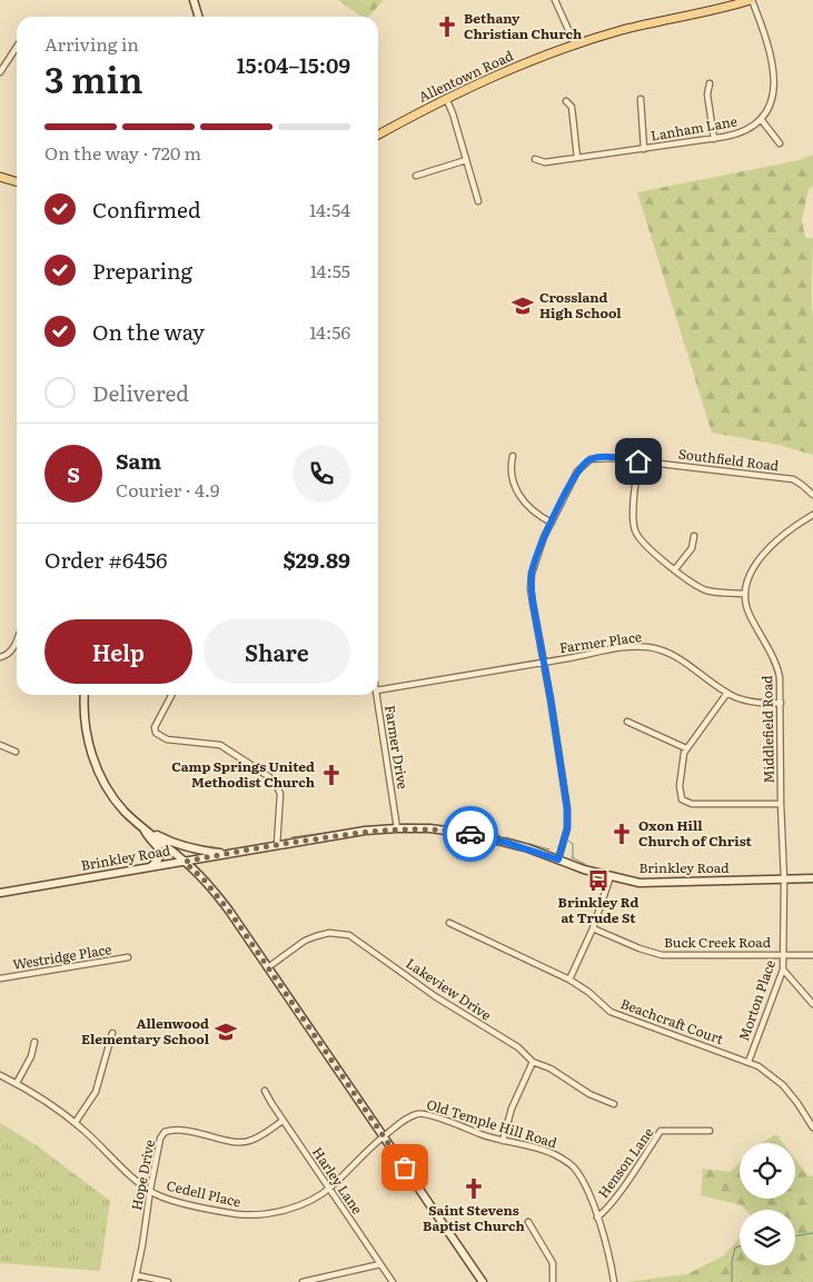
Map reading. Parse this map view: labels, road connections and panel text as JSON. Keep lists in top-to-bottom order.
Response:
{
  "streets": {
    "main road": ["Allentown Road", "Brinkley Road"],
    "street": [
      "Lanham Lane",
      "Southfield Road",
      "Farmer Place",
      "Middlefield Road",
      "Farmer Drive",
      "Buck Creek Road",
      "Westridge Place",
      "Lakeview Drive",
      "Morton Place",
      "Beachcraft Court",
      "Old Temple Hill Road",
      "Henson Lane",
      "Hope Drive",
      "Harley Lane",
      "Cedell Place"
    ]
  },
  "crossings": [
    ["Southfield Road", "Farmer Place"],
    ["Southfield Road", "Brinkley Road"],
    ["Farmer Place", "Middlefield Road"],
    ["Middlefield Road", "Brinkley Road"],
    ["Middlefield Road", "Morton Place"],
    ["Farmer Drive", "Brinkley Road"],
    ["Brinkley Road", "Morton Place"],
    ["Buck Creek Road", "Morton Place"],
    ["Morton Place", "Beachcraft Court"],
    ["Old Temple Hill Road", "Henson Lane"],
    ["Old Temple Hill Road", "Cedell Place"],
    ["Hope Drive", "Harley Lane"],
    ["Hope Drive", "Cedell Place"],
    ["Harley Lane", "Cedell Place"]
  ],
  "places": {
    "church": [
      "Bethany Christian Church",
      "Camp Springs United Methodist Church",
      "Oxon Hill Church of Christ",
      "Saint Stevens Baptist Church"
    ],
    "school or university": ["Crossland High School", "Allenwood Elementary School"],
    "bus stop": ["Brinkley Rd at Trude St"]
  },
  "page": {
    "heading": ["3 min", "Arriving in", "15:04–15:09"],
    "panel": [
      "Sam",
      "Courier · 4.9",
      "Order #6456",
      "$29.89"
    ],
    "bar": "On the way · 720 m",
    "list": [
      ["Confirmed", "14:54"],
      ["Preparing", "14:55"],
      ["On the way", "14:56"],
      "Delivered"
    ],
    "round": "S",
    "buttons": ["Help", "Share"]
  }
}
